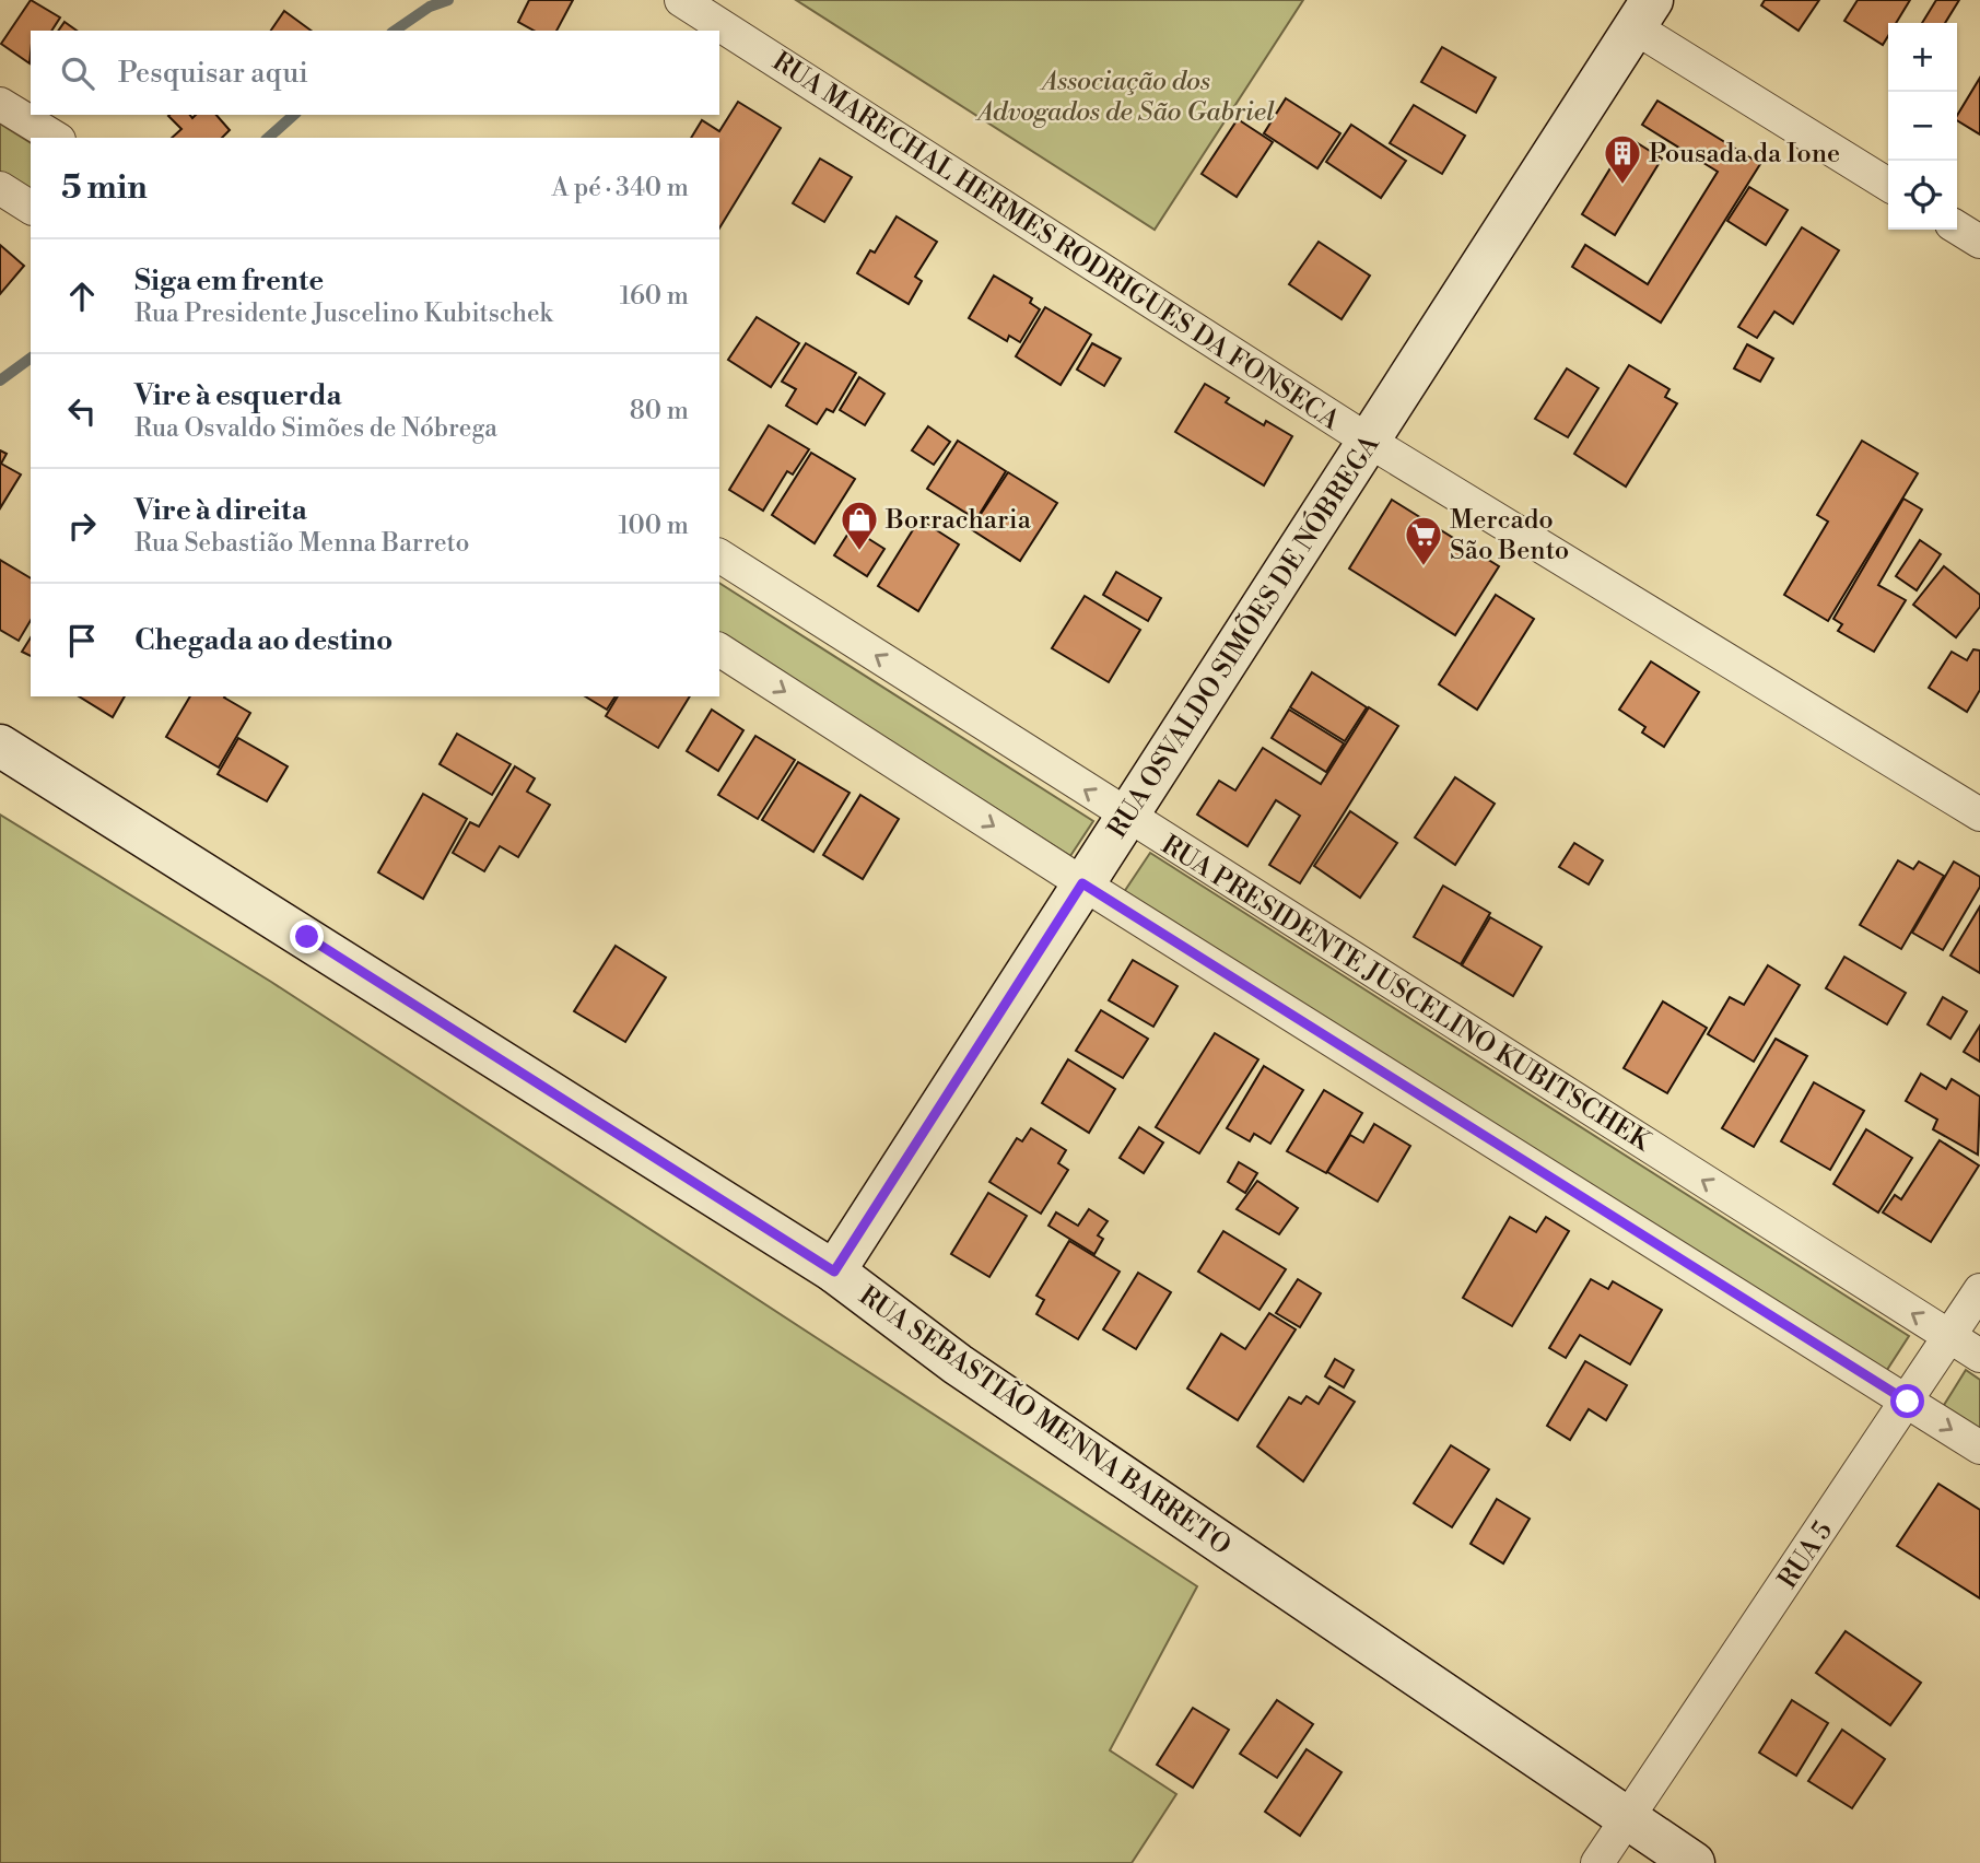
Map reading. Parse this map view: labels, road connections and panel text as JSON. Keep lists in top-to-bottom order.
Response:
{
  "streets": {
    "main road": ["RUA OSVALDO SIMÕES DE NÓBREGA", "RUA SEBASTIÃO MENNA BARRETO"],
    "street": ["RUA MARECHAL HERMES RODRIGUES DA FONSECA", "RUA PRESIDENTE JUSCELINO KUBITSCHEK", "RUA 5"]
  },
  "crossings": [
    ["RUA MARECHAL HERMES RODRIGUES DA FONSECA", "RUA OSVALDO SIMÕES DE NÓBREGA"],
    ["RUA OSVALDO SIMÕES DE NÓBREGA", "RUA PRESIDENTE JUSCELINO KUBITSCHEK"],
    ["RUA OSVALDO SIMÕES DE NÓBREGA", "RUA SEBASTIÃO MENNA BARRETO"],
    ["RUA PRESIDENTE JUSCELINO KUBITSCHEK", "RUA 5"],
    ["RUA SEBASTIÃO MENNA BARRETO", "RUA 5"]
  ],
  "parks": ["Associação dos Advogados de São Gabriel"],
  "places": {
    "building": ["Pousada da Ione"],
    "shop": ["Borracharia"],
    "supermarket": ["Mercado São Bento"]
  },
  "page": {
    "map_buttons": ["+", "−"],
    "search": "Pesquisar aqui",
    "heading": ["5 min", "A pé · 340 m"],
    "list": [
      ["Siga em frente", "Rua Presidente Juscelino Kubitschek", "160 m"],
      ["Vire à esquerda", "Rua Osvaldo Simões de Nóbrega", "80 m"],
      ["Vire à direita", "Rua Sebastião Menna Barreto", "100 m"],
      "Chegada ao destino"
    ]
  }
}
